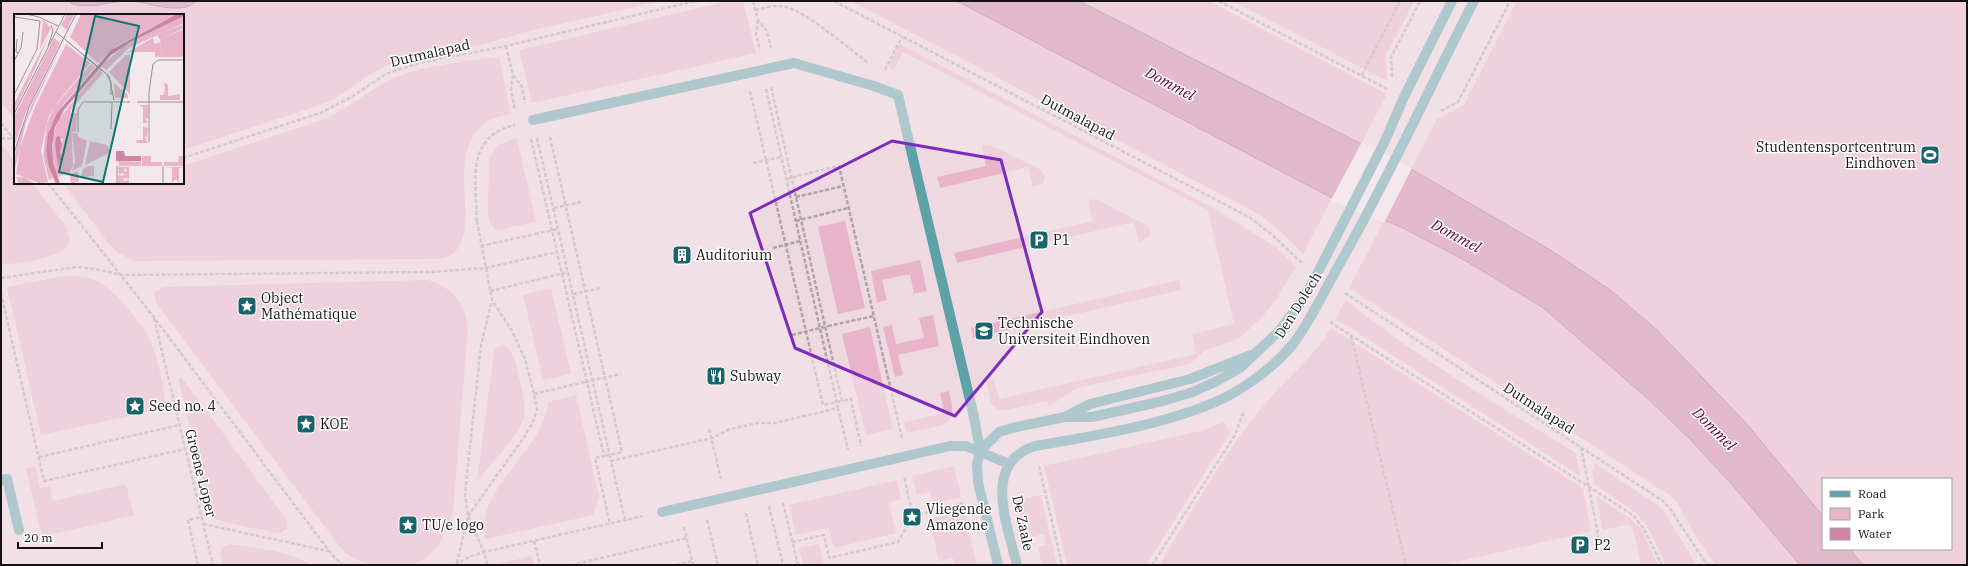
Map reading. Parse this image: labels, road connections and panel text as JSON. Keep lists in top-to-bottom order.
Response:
{
  "streets": {
    "street": ["Den Dolech", "De Zaale"],
    "path": ["Dutmalapad", "Groene Loper"]
  },
  "crossings": [
    ["Den Dolech", "De Zaale"]
  ],
  "water": ["Dommel"],
  "places": {
    "sports": ["Studentensportcentrum Eindhoven"],
    "parking": ["P1", "P2"],
    "building": ["Auditorium"],
    "place": [
      "Object Mathématique",
      "Seed no. 4",
      "KOE",
      "Vliegende Amazone",
      "TU/e logo"
    ],
    "school or university": ["Technische Universiteit Eindhoven"],
    "restaurant": ["Subway"]
  },
  "legend": ["Road", "Park", "Water"],
  "scale_bar": "20 m"
}
